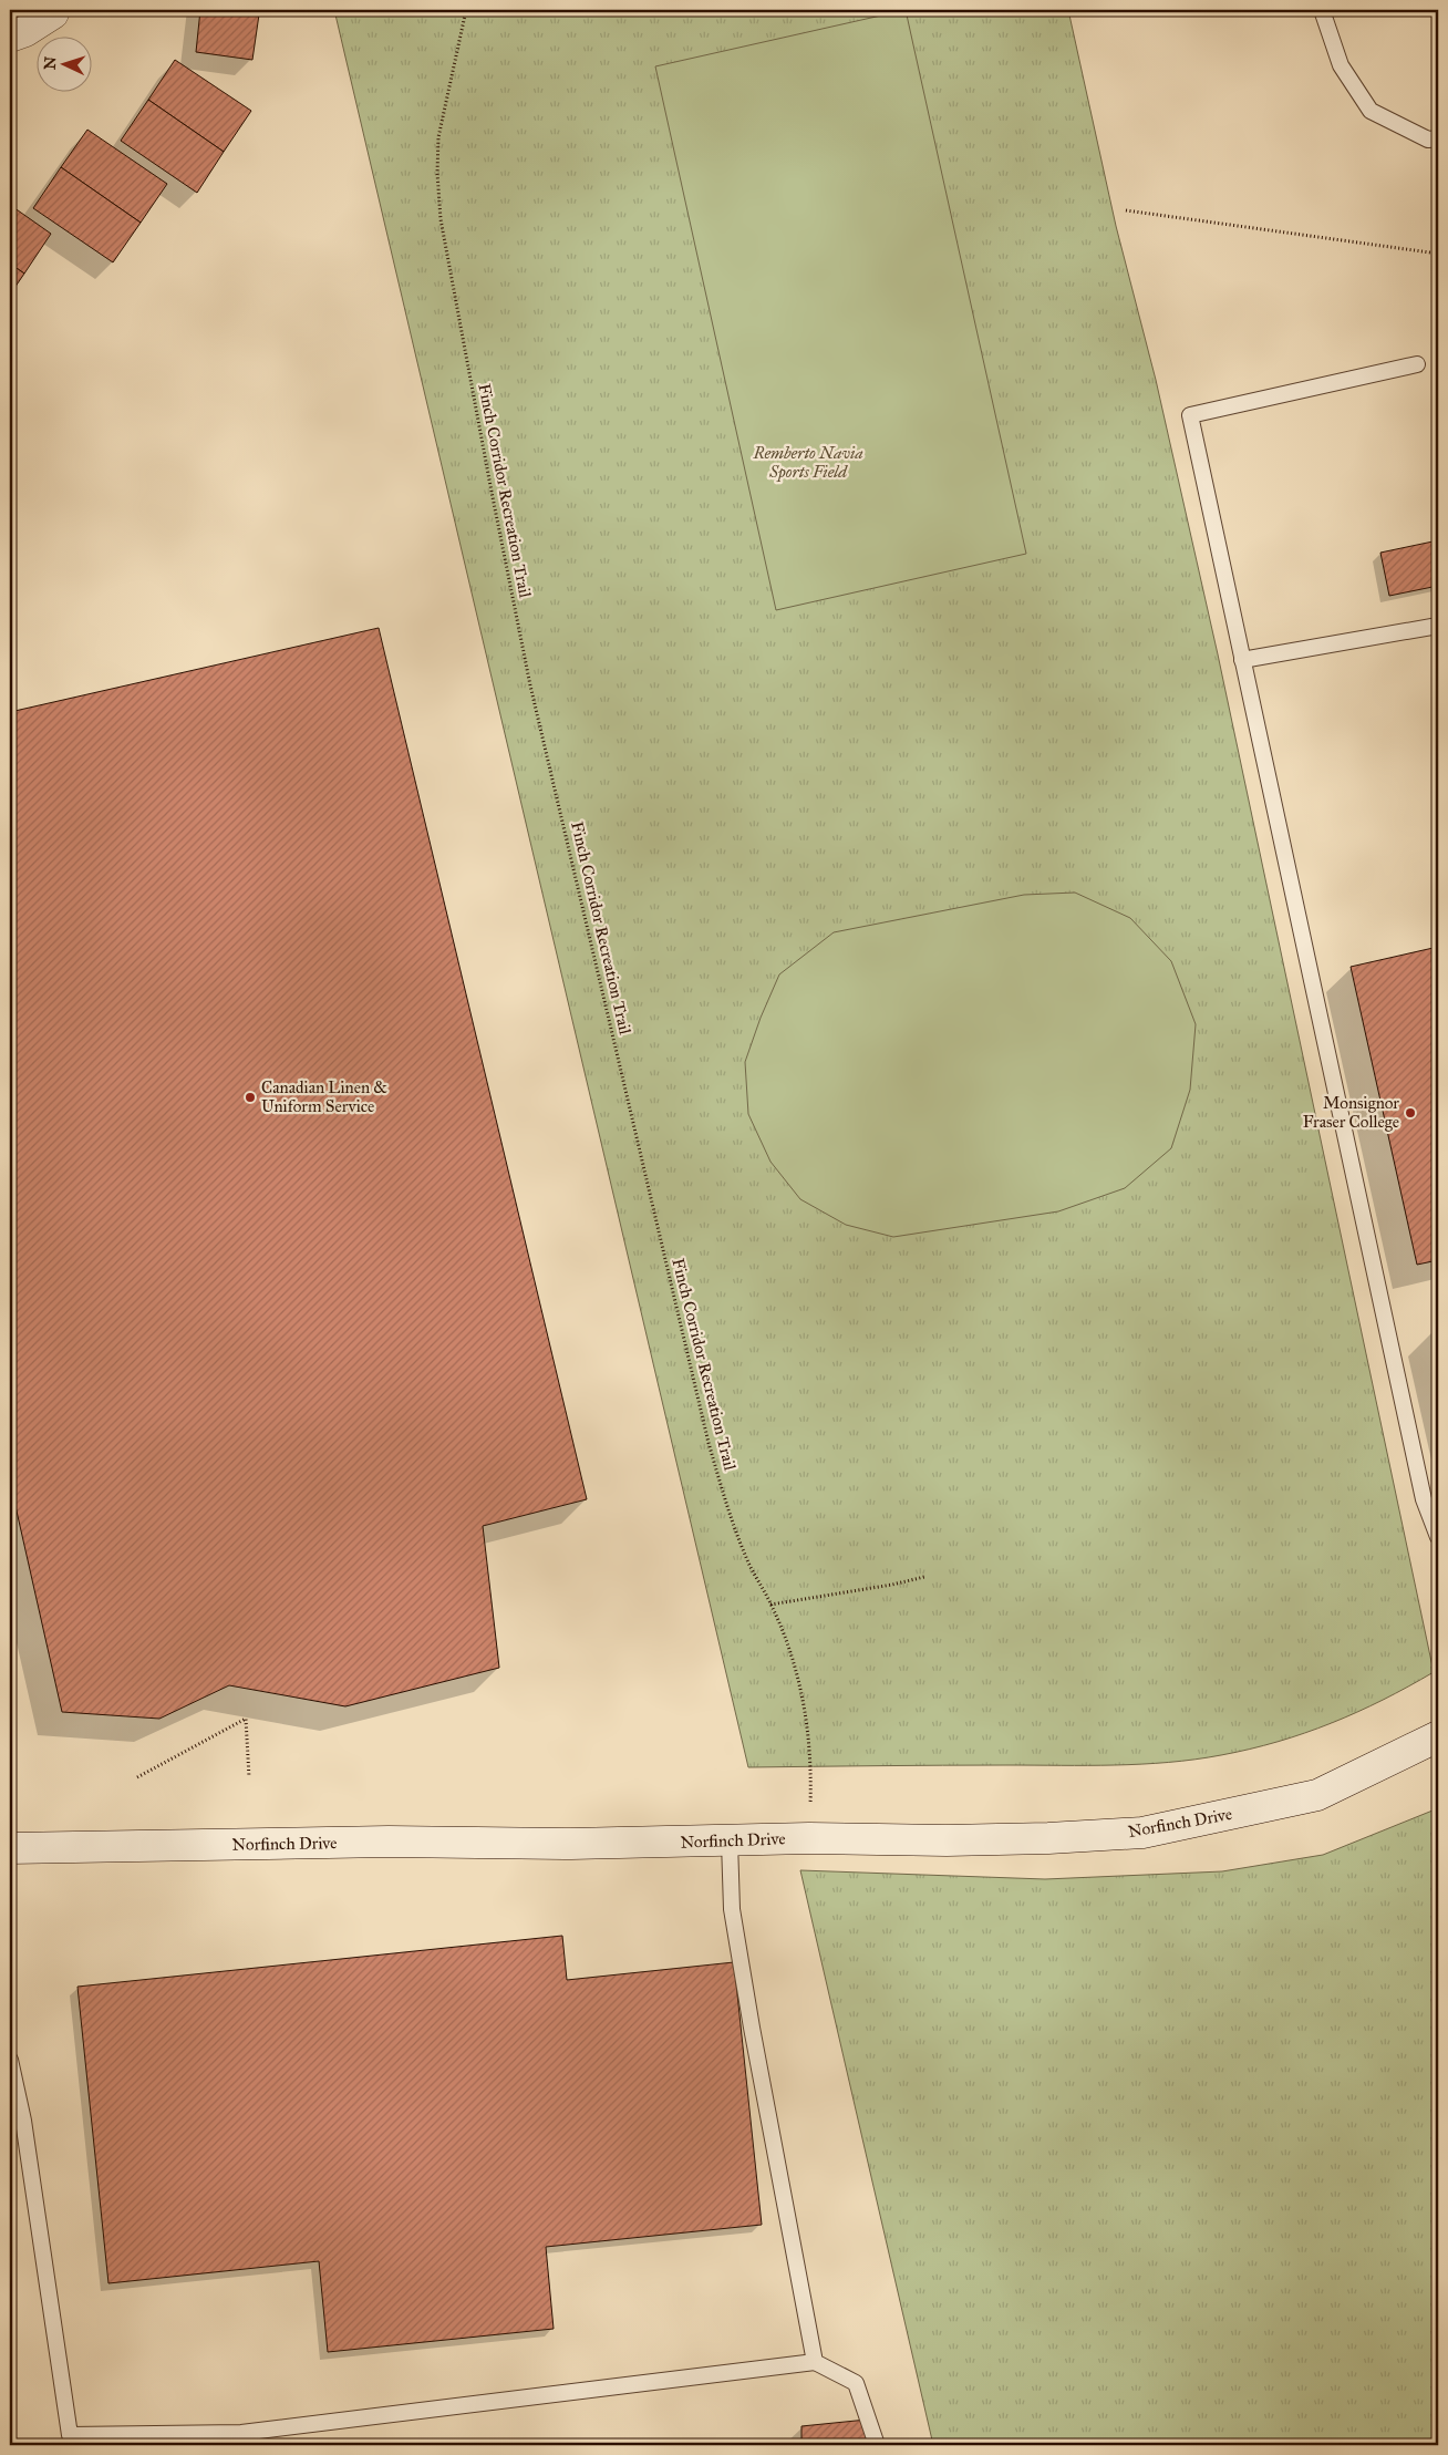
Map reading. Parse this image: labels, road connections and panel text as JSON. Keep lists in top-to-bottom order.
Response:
{
  "streets": {
    "street": ["Norfinch Drive"],
    "path": ["Finch Corridor Recreation Trail"]
  },
  "crossings": [
    ["Finch Corridor Recreation Trail", "Norfinch Drive"]
  ],
  "parks": ["Remberto Navia Sports Field"],
  "places": ["Canadian Linen & Uniform Service", "Monsignor Fraser College"],
  "north": "left"
}
